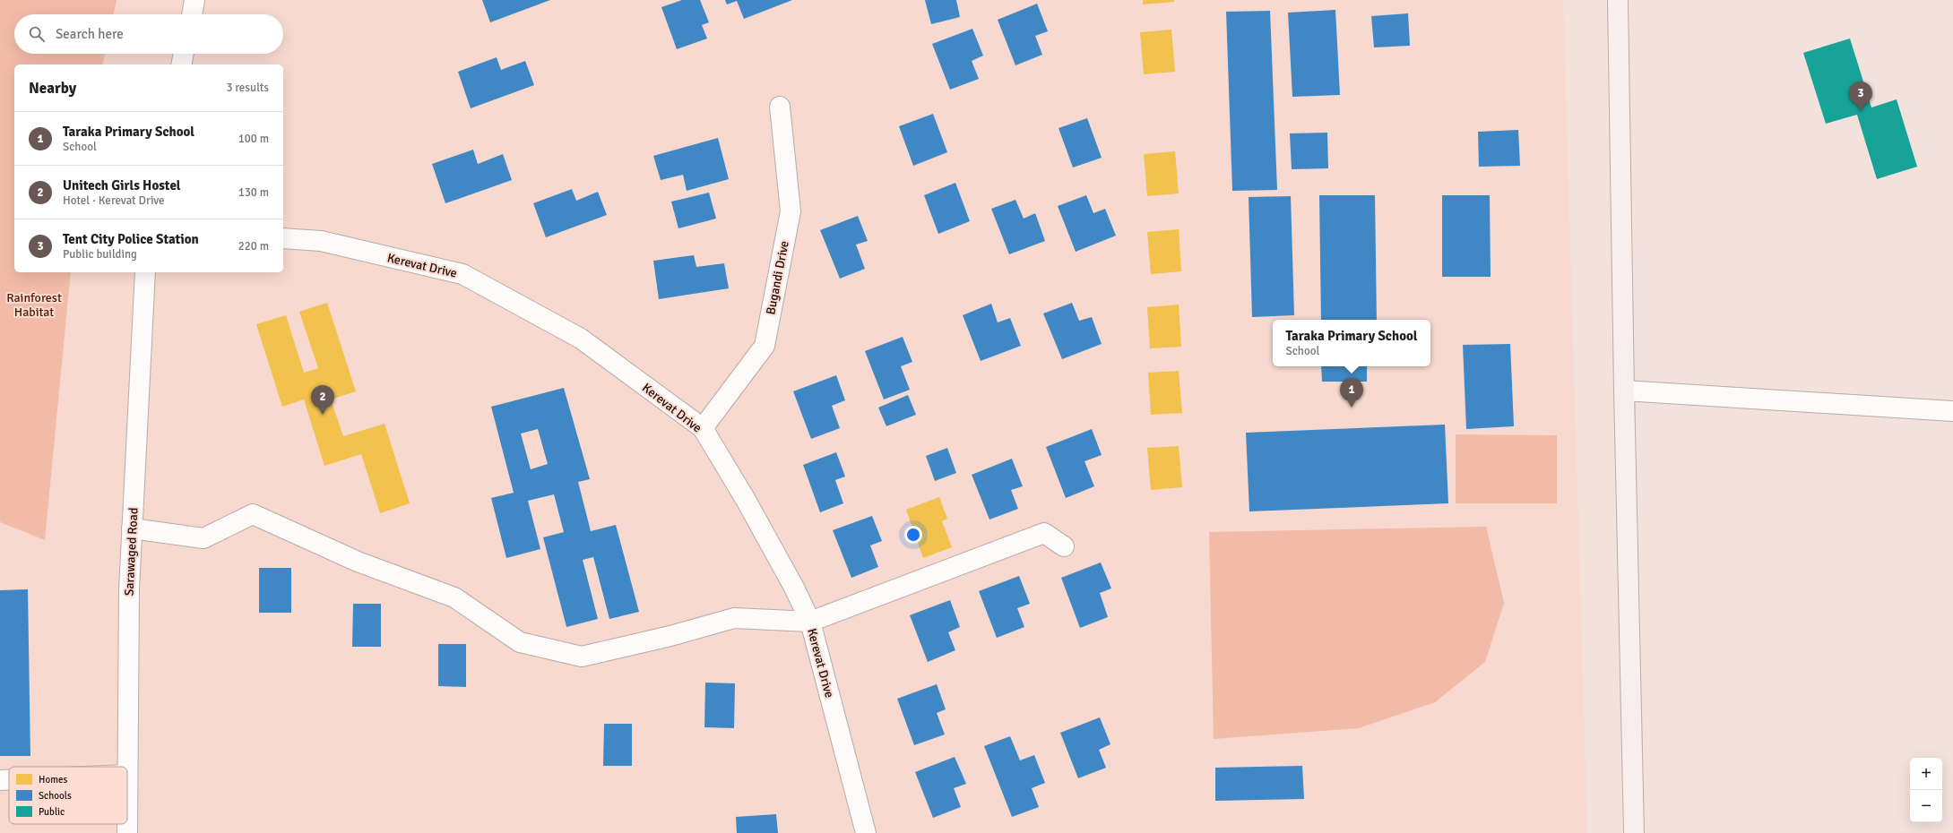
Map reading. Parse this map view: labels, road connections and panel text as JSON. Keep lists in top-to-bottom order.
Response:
{
  "streets": {
    "street": ["Kerevat Drive", "Bugandi Drive", "Sarawaged Road"]
  },
  "crossings": [
    ["Kerevat Drive", "Bugandi Drive"]
  ],
  "parks": ["Rainforest Habitat"],
  "legend": ["Homes", "Schools", "Public"],
  "page": {
    "search": "Search here",
    "heading": ["Nearby", "3 results"],
    "pins": ["3", "1", "2"],
    "list": [
      {
        "mark": "1",
        "name": "Taraka Primary School",
        "note": "School",
        "value": "100 m"
      },
      {
        "mark": "2",
        "name": "Unitech Girls Hostel",
        "note": "Hotel · Kerevat Drive",
        "value": "130 m"
      },
      {
        "mark": "3",
        "name": "Tent City Police Station",
        "note": "Public building",
        "value": "220 m"
      }
    ],
    "popup": ["Taraka Primary School", "School"],
    "map_buttons": ["+", "−"]
  }
}
